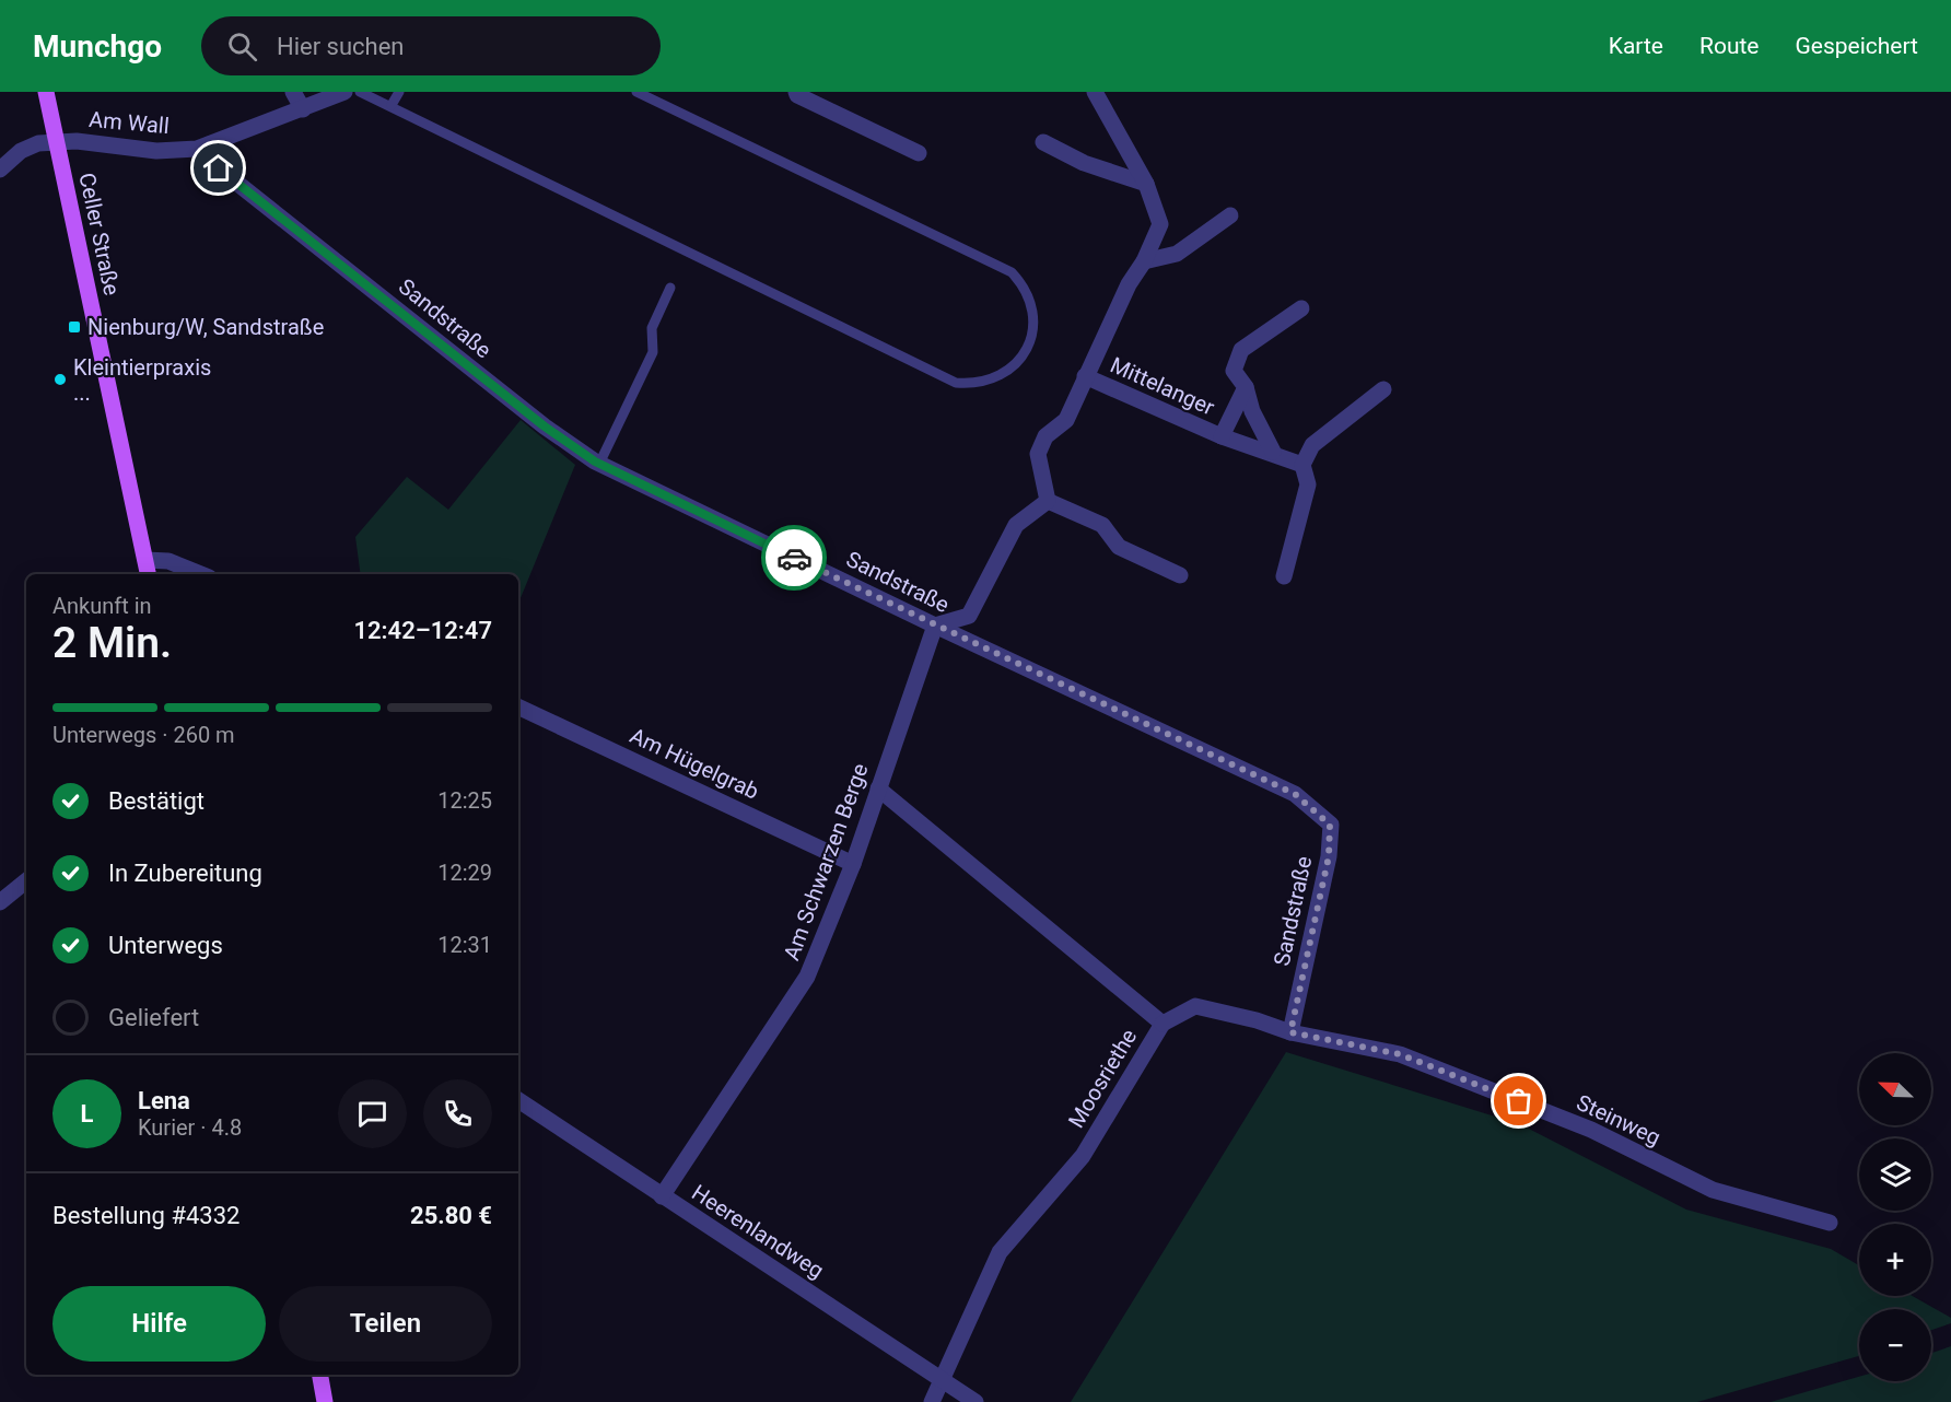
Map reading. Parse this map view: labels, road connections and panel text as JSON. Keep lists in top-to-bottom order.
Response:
{
  "streets": {
    "main road": ["Celler Straße"],
    "street": [
      "Am Wall",
      "Sandstraße",
      "Mittelanger",
      "Am Hügelgrab",
      "Am Schwarzen Berge",
      "Moosriethe",
      "Steinweg",
      "Heerenlandweg"
    ]
  },
  "crossings": [
    ["Am Wall", "Celler Straße"],
    ["Am Wall", "Sandstraße"],
    ["Sandstraße", "Am Schwarzen Berge"],
    ["Sandstraße", "Steinweg"],
    ["Am Hügelgrab", "Am Schwarzen Berge"],
    ["Am Schwarzen Berge", "Moosriethe"],
    ["Am Schwarzen Berge", "Heerenlandweg"],
    ["Moosriethe", "Steinweg"],
    ["Moosriethe", "Heerenlandweg"]
  ],
  "places": {
    "transit": ["Nienburg/W, Sandstraße"],
    "other": ["Kleintierpraxis ..."]
  },
  "north": "top left",
  "page": {
    "header": "Munchgo",
    "search": "Hier suchen",
    "nav": ["Karte", "Route", "Gespeichert"],
    "heading": ["2 Min.", "Ankunft in", "12:42–12:47"],
    "panel": [
      "Lena",
      "Kurier · 4.8",
      "Bestellung #4332",
      "25.80 €"
    ],
    "bar": "Unterwegs · 260 m",
    "list": [
      ["Bestätigt", "12:25"],
      ["In Zubereitung", "12:29"],
      ["Unterwegs", "12:31"],
      "Geliefert"
    ],
    "map_buttons": ["+", "−"],
    "round": "L",
    "buttons": ["Hilfe", "Teilen"]
  }
}
